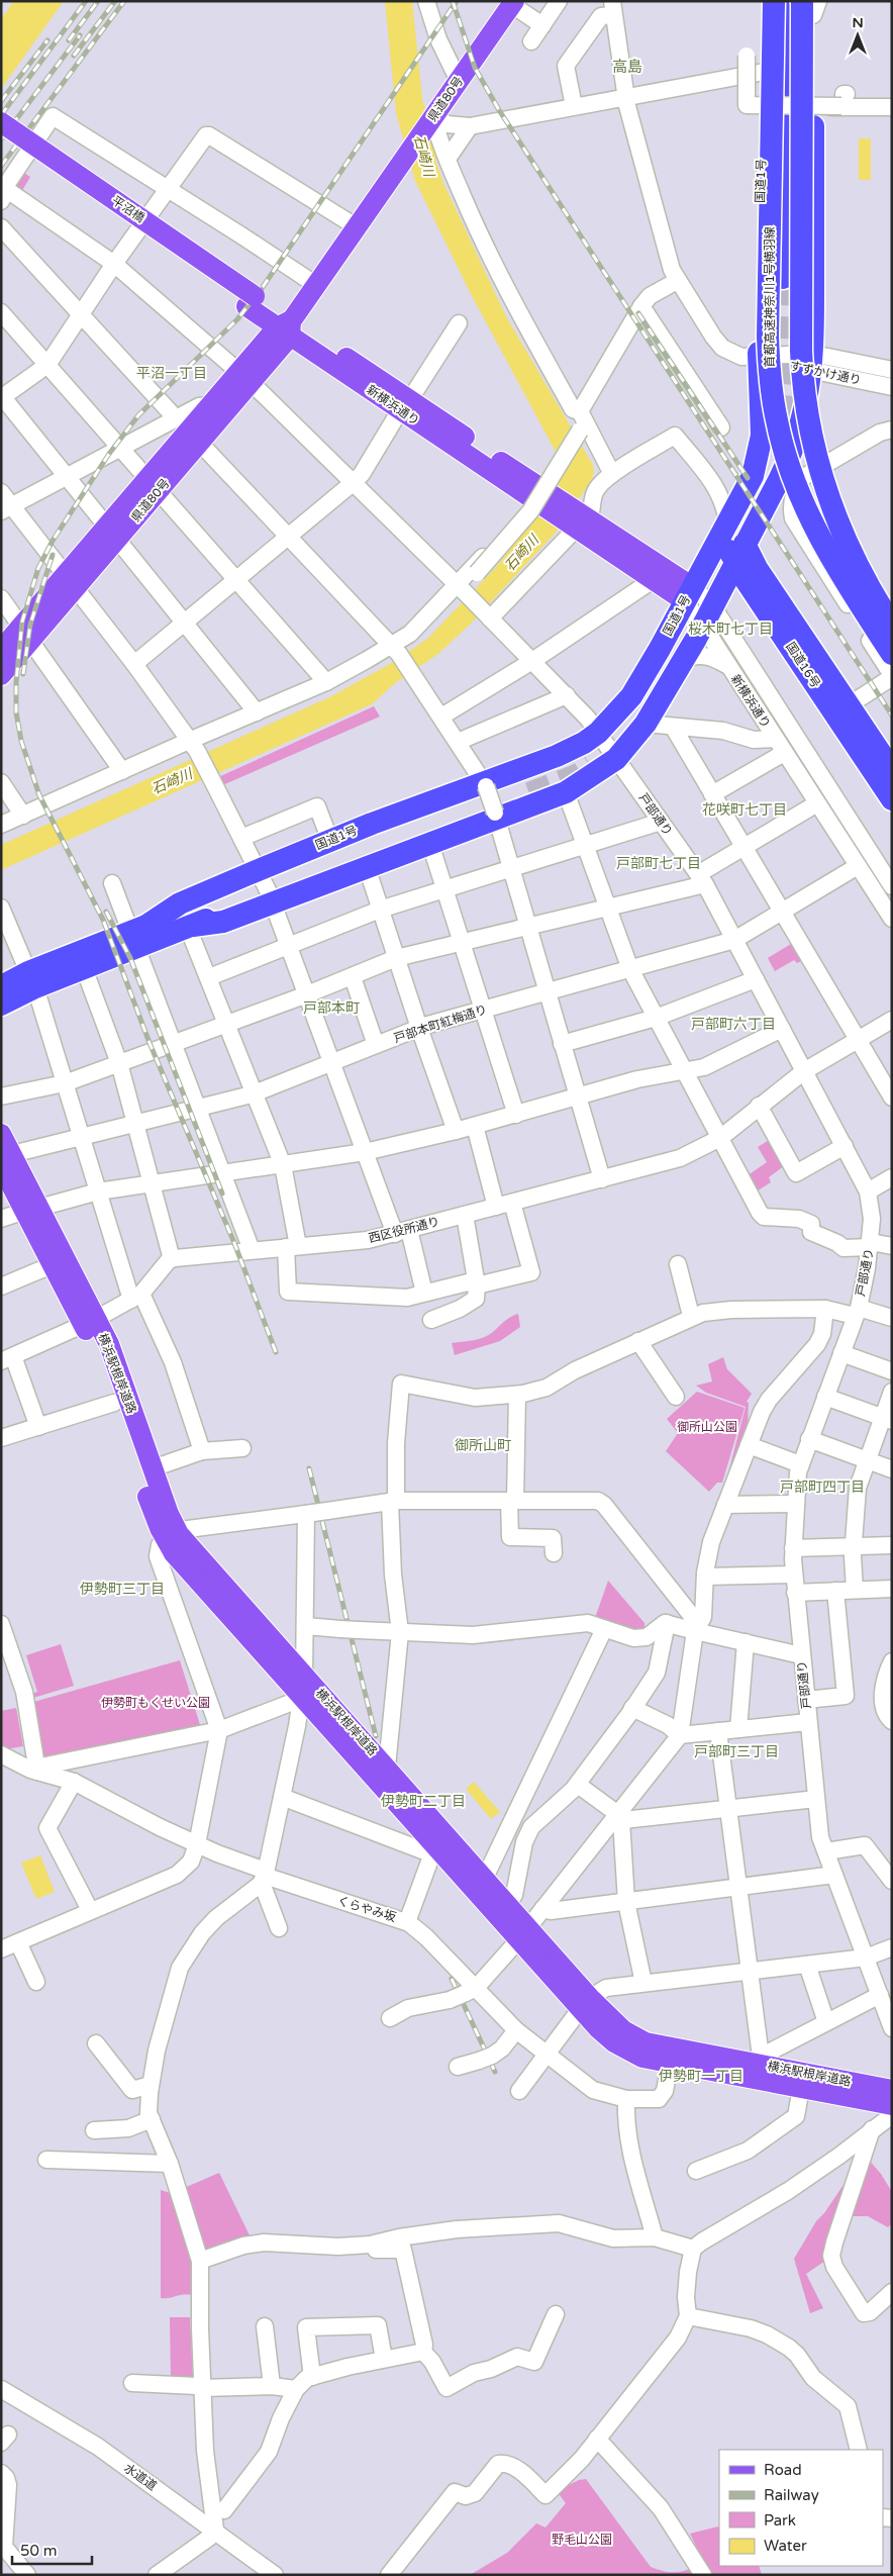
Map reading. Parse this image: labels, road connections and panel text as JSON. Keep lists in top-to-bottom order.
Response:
{
  "streets": {
    "highway": ["国道1号", "首都高速神奈川1号横羽線", "国道16号"],
    "main road": [
      "県道80号",
      "平沼橋",
      "新横浜通り",
      "横浜駅根岸道路"
    ],
    "street": [
      "すずかけ通り",
      "戸部通り",
      "戸部本町紅梅通り",
      "西区役所通り",
      "くらやみ坂",
      "水道道"
    ]
  },
  "crossings": [
    ["県道80号", "新横浜通り"],
    ["県道80号", "戸部通り"],
    ["国道1号", "すずかけ通り"],
    ["国道1号", "新横浜通り"],
    ["国道1号", "国道16号"],
    ["国道1号", "戸部通り"],
    ["平沼橋", "新横浜通り"],
    ["新横浜通り", "戸部本町紅梅通り"],
    ["戸部通り", "戸部本町紅梅通り"],
    ["戸部通り", "西区役所通り"],
    ["戸部本町紅梅通り", "横浜駅根岸道路"],
    ["横浜駅根岸道路", "くらやみ坂"]
  ],
  "districts": [
    "高島",
    "平沼一丁目",
    "桜木町七丁目",
    "花咲町七丁目",
    "戸部町七丁目",
    "戸部本町",
    "戸部町六丁目",
    "御所山町",
    "戸部町四丁目",
    "伊勢町三丁目",
    "戸部町三丁目",
    "伊勢町二丁目",
    "伊勢町一丁目"
  ],
  "water": ["石崎川"],
  "parks": ["御所山公園", "伊勢町もくせい公園", "野毛山公園"],
  "legend": [
    "Road",
    "Railway",
    "Park",
    "Water"
  ],
  "scale_bar": "50 m",
  "north": "top"
}
